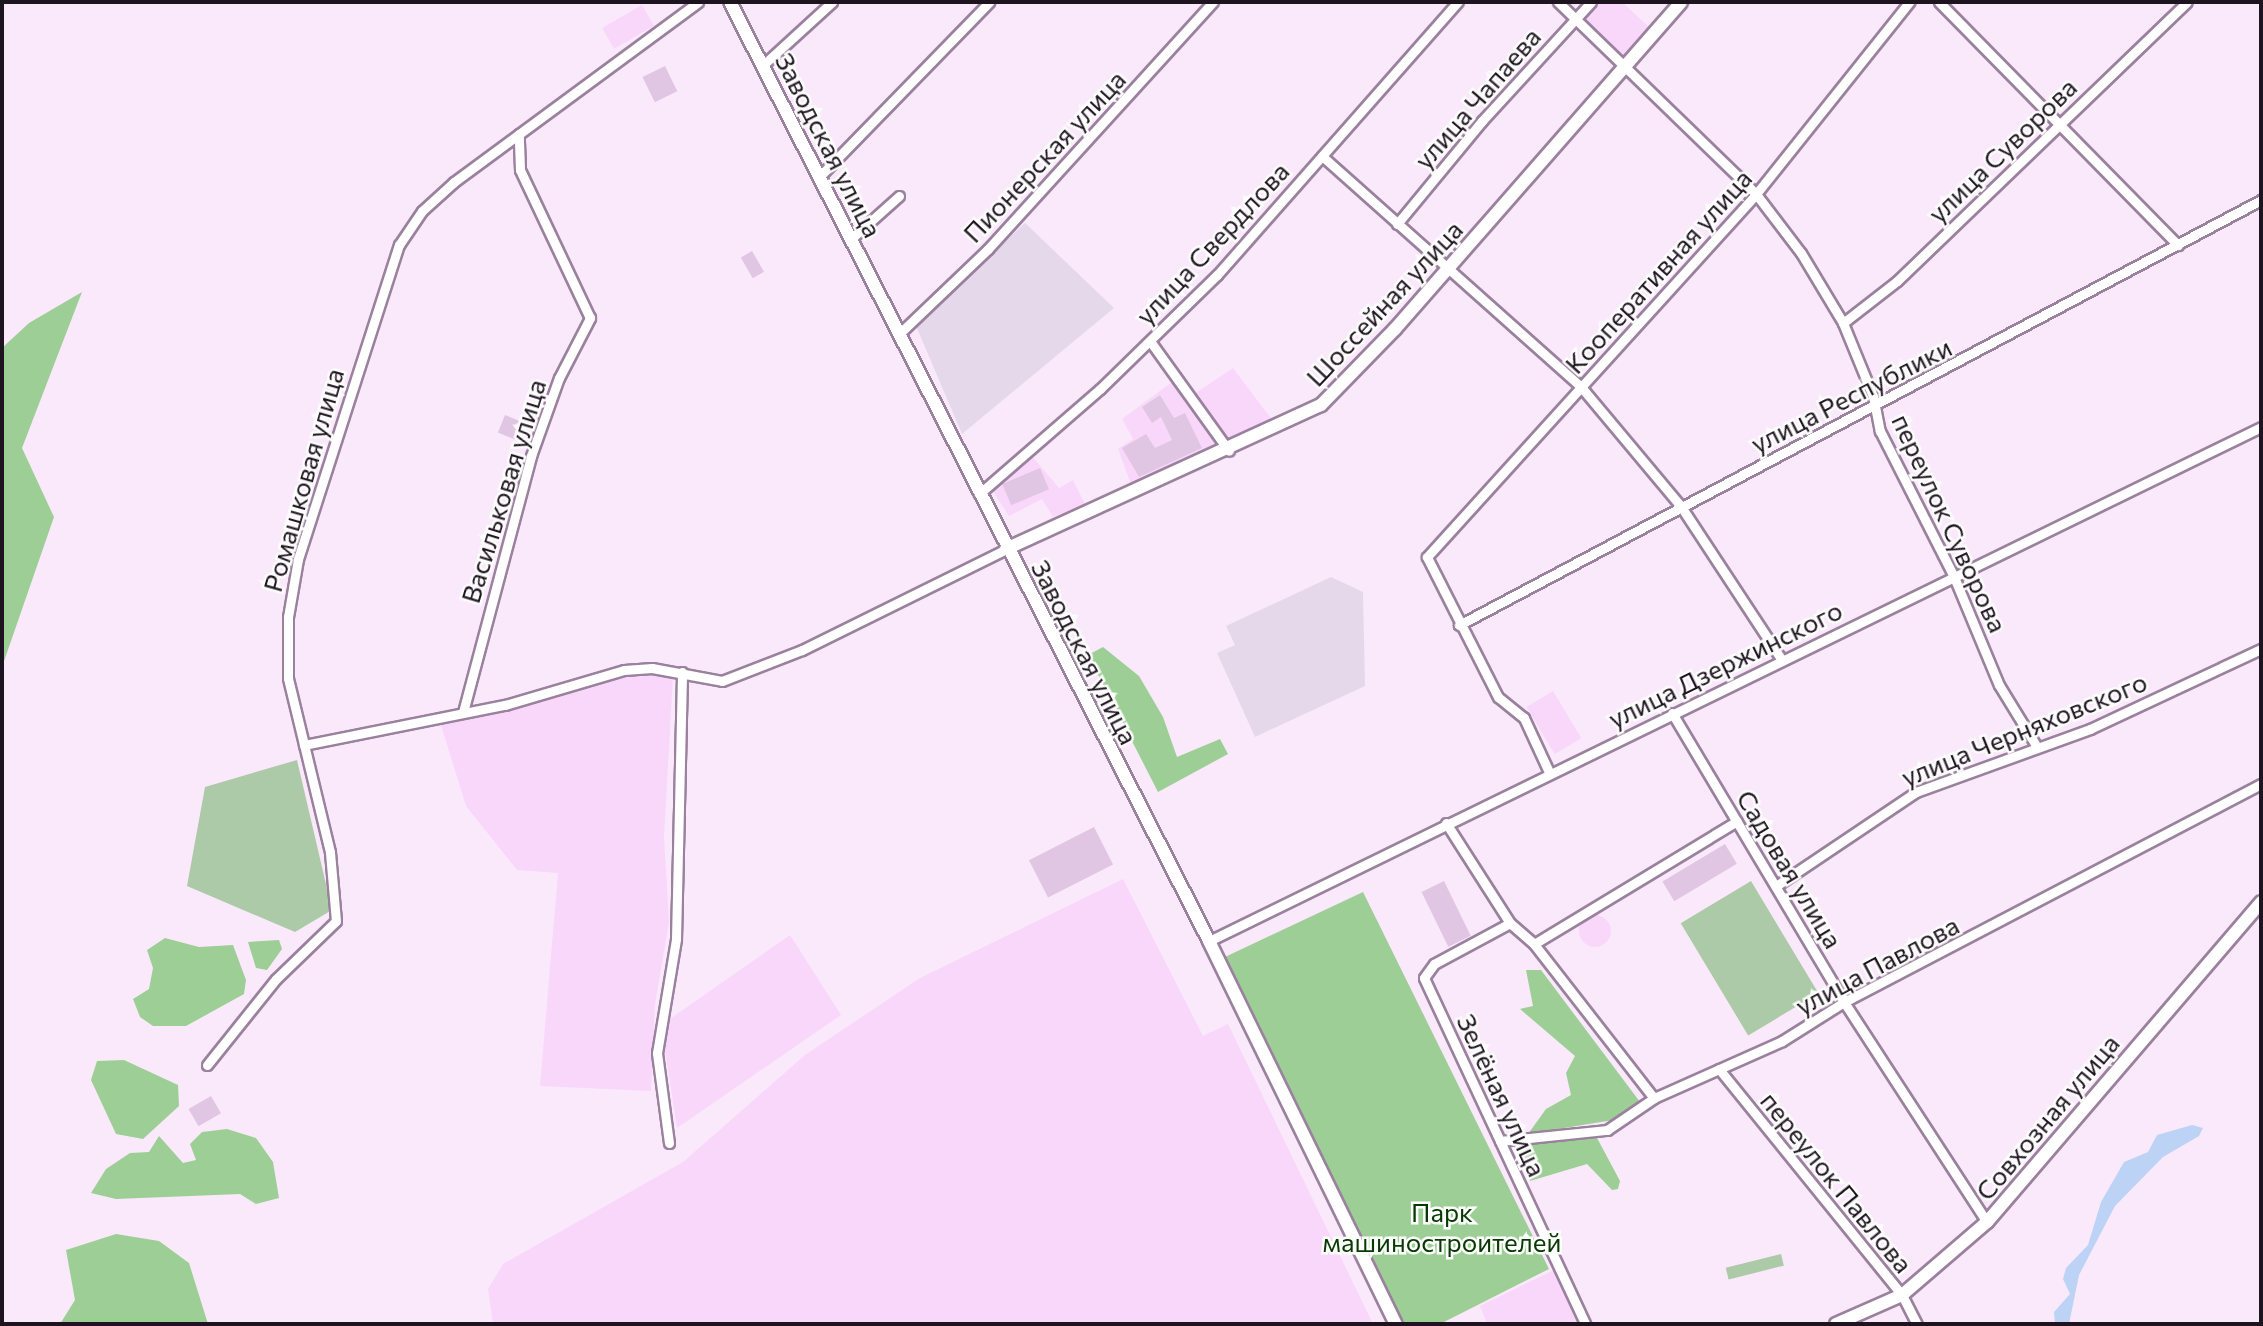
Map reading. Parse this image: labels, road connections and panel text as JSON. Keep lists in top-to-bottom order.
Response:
{
  "streets": {
    "street": [
      "улица Чапаева",
      "Заводская улица",
      "улица Суворова",
      "Пионерская улица",
      "улица Свердлова",
      "Кооперативная улица",
      "Шоссейная улица",
      "улица Республики",
      "Ромашковая улица",
      "Васильковая улица",
      "переулок Суворова",
      "улица Дзержинского",
      "улица Черняховского",
      "Садовая улица",
      "улица Павлова",
      "Зелёная улица",
      "Совхозная улица",
      "переулок Павлова"
    ]
  },
  "crossings": [
    ["улица Чапаева", "переулок Суворова"],
    ["Заводская улица", "Пионерская улица"],
    ["Заводская улица", "улица Свердлова"],
    ["Заводская улица", "Шоссейная улица"],
    ["Заводская улица", "улица Дзержинского"],
    ["улица Суворова", "переулок Суворова"],
    ["Кооперативная улица", "улица Республики"],
    ["Кооперативная улица", "переулок Суворова"],
    ["Шоссейная улица", "переулок Суворова"],
    ["улица Республики", "переулок Суворова"],
    ["Ромашковая улица", "Васильковая улица"],
    ["переулок Суворова", "улица Дзержинского"],
    ["переулок Суворова", "улица Черняховского"],
    ["улица Дзержинского", "Садовая улица"],
    ["улица Черняховского", "Садовая улица"],
    ["Садовая улица", "улица Павлова"],
    ["Садовая улица", "Совхозная улица"],
    ["улица Павлова", "Зелёная улица"],
    ["улица Павлова", "переулок Павлова"],
    ["Совхозная улица", "переулок Павлова"]
  ],
  "parks": ["Парк машиностроителей"]
}
